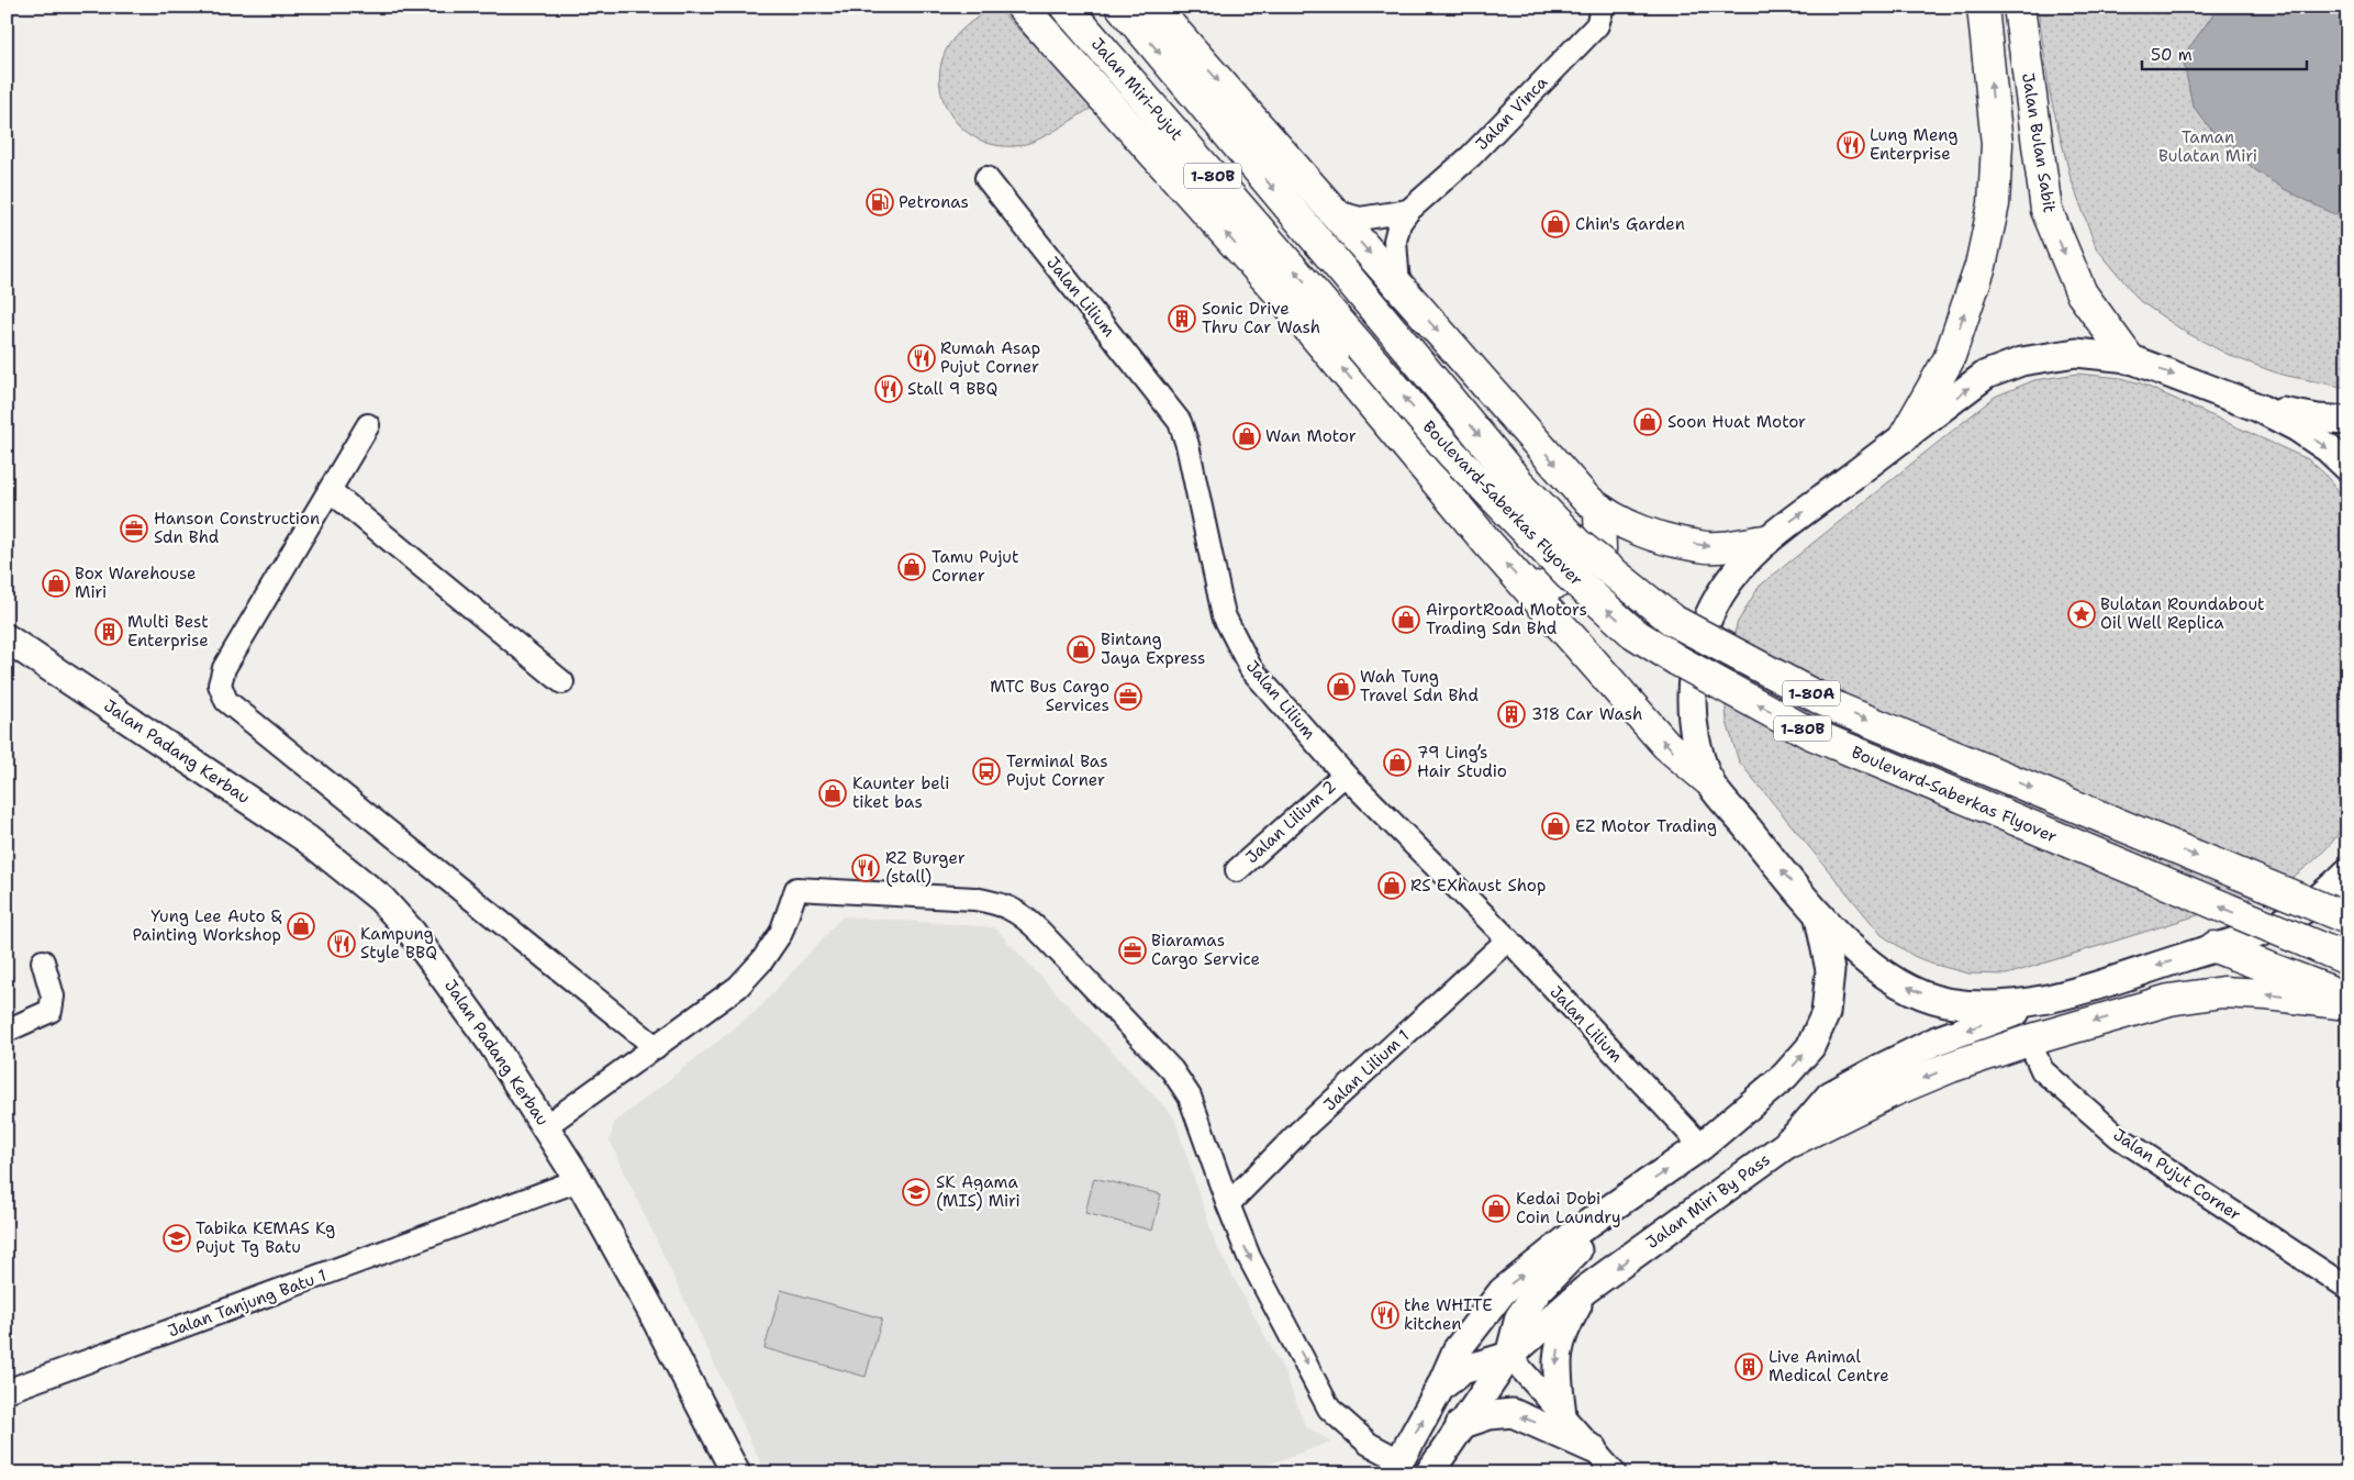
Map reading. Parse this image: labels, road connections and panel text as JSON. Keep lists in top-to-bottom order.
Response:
{
  "streets": {
    "main road": [
      "Jalan Miri-Pujut",
      "Jalan Bulan Sabit",
      "1-80B",
      "Boulevard-Saberkas Flyover",
      "1-80A"
    ],
    "street": [
      "Jalan Vinca",
      "Jalan Lilium",
      "Jalan Padang Kerbau",
      "Jalan Lilium 2",
      "Jalan Lilium 1",
      "Jalan Pujut Corner",
      "Jalan Miri By Pass",
      "Jalan Tanjung Batu 1"
    ]
  },
  "crossings": [
    ["Jalan Miri-Pujut", "Boulevard-Saberkas Flyover"],
    ["Jalan Lilium", "Jalan Lilium 2"],
    ["Jalan Lilium", "Jalan Lilium 1"],
    ["Jalan Padang Kerbau", "Jalan Tanjung Batu 1"]
  ],
  "one_way": ["Jalan Bulan Sabit"],
  "parks": ["Taman Bulatan Miri"],
  "places": {
    "restaurant": [
      "Lung Meng Enterprise",
      "Rumah Asap Pujut Corner",
      "Stall 9 BBQ",
      "RZ Burger (stall)",
      "Kampung Style BBQ",
      "the WHITE kitchen"
    ],
    "fuel station": ["Petronas"],
    "shop": [
      "Chin's Garden",
      "Soon Huat Motor",
      "Wan Motor",
      "Tamu Pujut Corner",
      "Box Warehouse Miri",
      "AirportRoad Motors Trading Sdn Bhd",
      "Bintang Jaya Express",
      "Wah Tung Travel Sdn Bhd",
      "79 Ling’s Hair Studio",
      "Kaunter beli tiket bas",
      "EZ Motor Trading",
      "RS EXhaust Shop",
      "Yung Lee Auto & Painting Workshop",
      "Kedai Dobi Coin Laundry"
    ],
    "building": [
      "Sonic Drive Thru Car Wash",
      "Multi Best Enterprise",
      "318 Car Wash",
      "Live Animal Medical Centre"
    ],
    "office": ["Hanson Construction Sdn Bhd", "MTC Bus Cargo Services", "Biaramas Cargo Service"],
    "place": ["Bulatan Roundabout Oil Well Replica"],
    "bus stop": ["Terminal Bas Pujut Corner"],
    "school or university": ["SK Agama (MIS) Miri", "Tabika KEMAS Kg Pujut Tg Batu"]
  },
  "scale_bar": "50 m"
}
